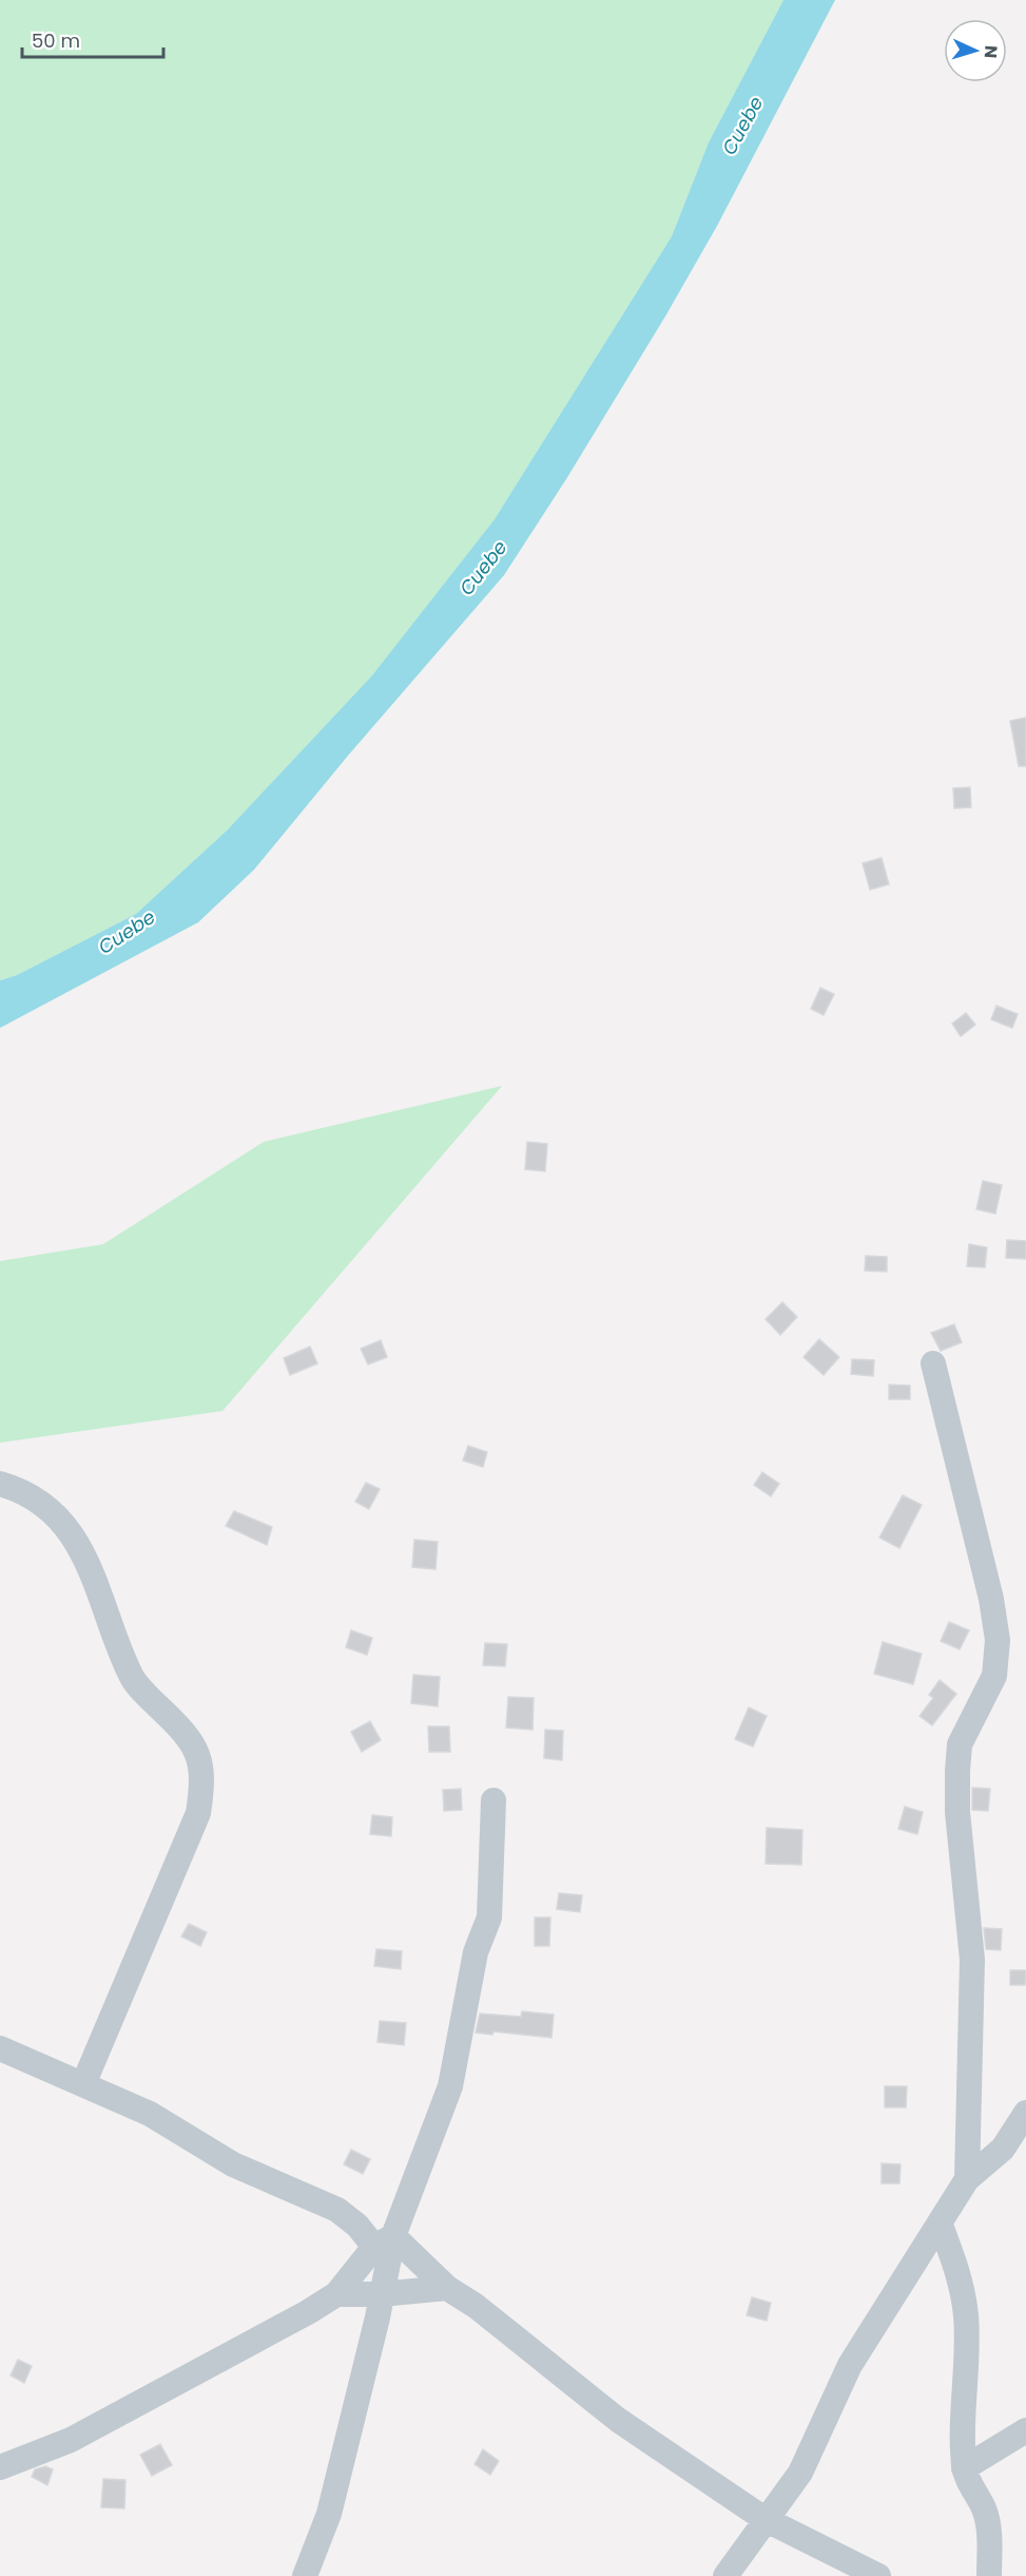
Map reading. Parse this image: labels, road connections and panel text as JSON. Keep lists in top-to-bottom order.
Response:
{
  "water": ["Cuebe"],
  "scale_bar": "50 m",
  "north": "right"
}
